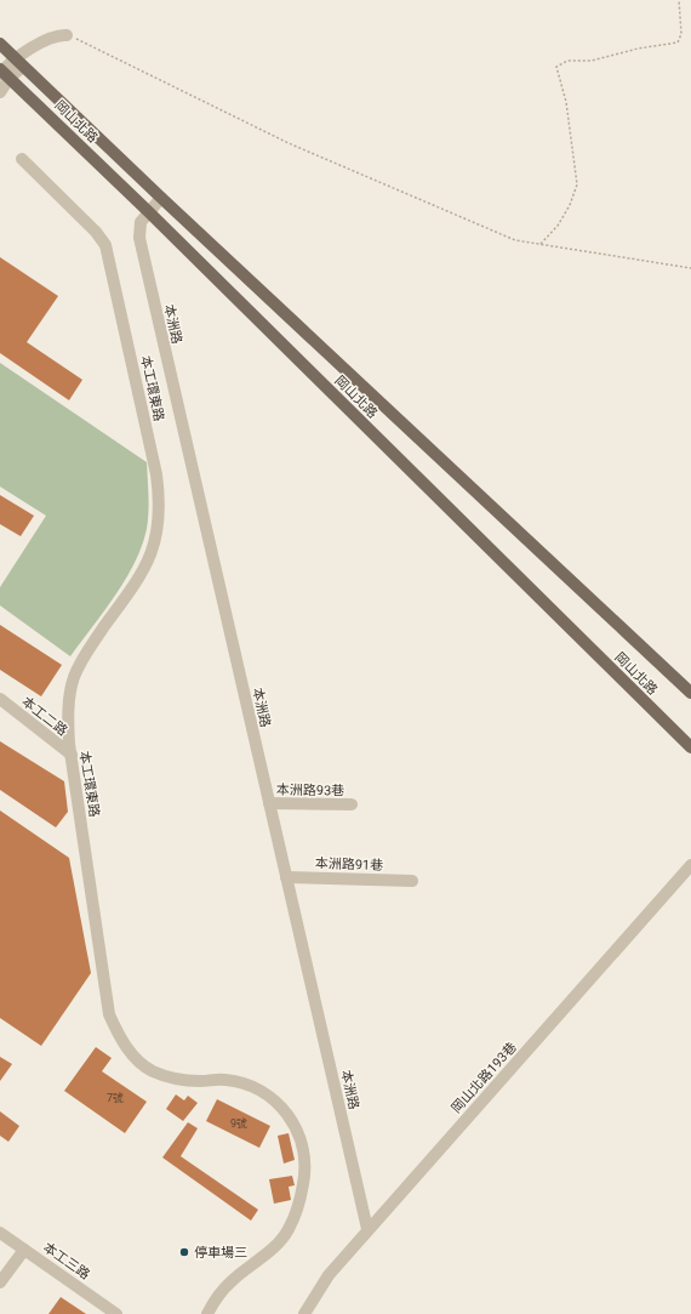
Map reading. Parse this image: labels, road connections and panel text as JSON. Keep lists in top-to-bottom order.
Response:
{
  "streets": {
    "main road": ["岡山北路"],
    "street": [
      "本洲路",
      "本工環東路",
      "本工二路",
      "本洲路93巷",
      "本洲路91巷",
      "岡山北路193巷",
      "本工三路"
    ]
  },
  "crossings": [
    ["岡山北路", "本洲路"],
    ["本洲路", "本洲路93巷"],
    ["本洲路", "本洲路91巷"],
    ["本洲路", "岡山北路193巷"],
    ["本工環東路", "本工二路"]
  ],
  "places": ["停車場三"],
  "house_numbers": ["7號", "9號"]
}
